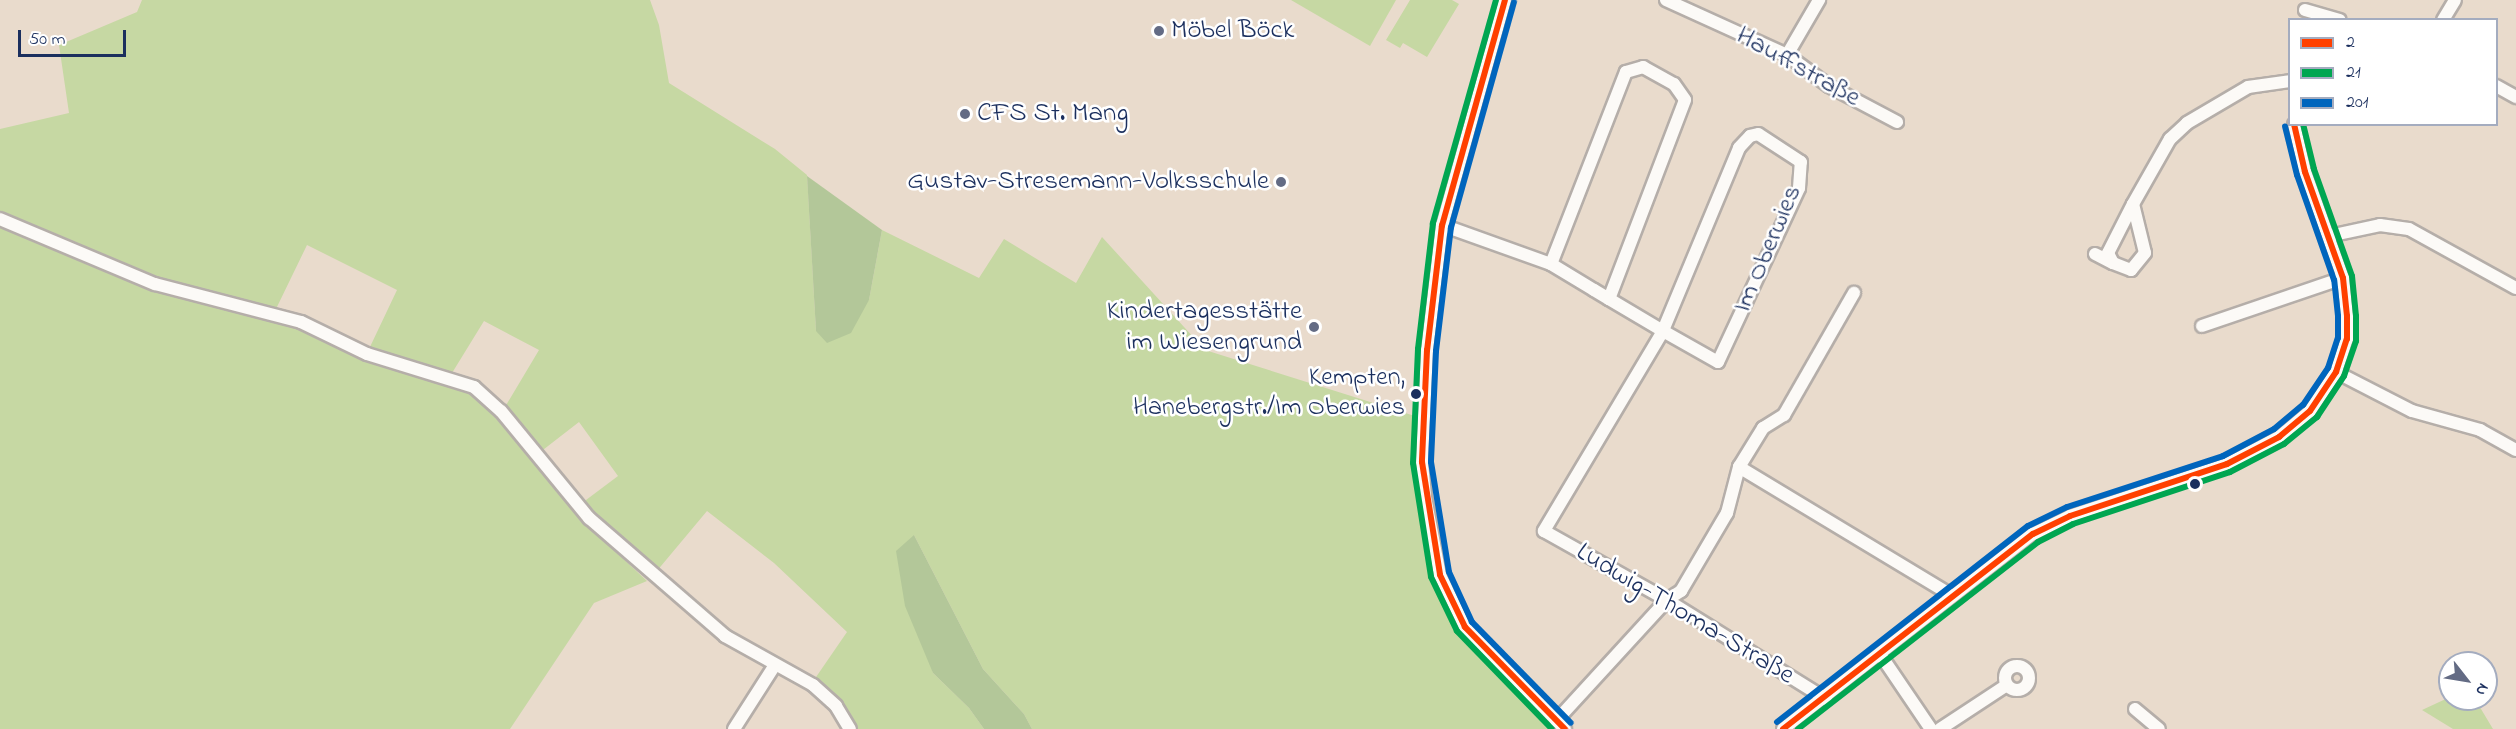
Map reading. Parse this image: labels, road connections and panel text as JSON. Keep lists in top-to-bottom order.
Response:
{
  "streets": {
    "street": ["Hauffstraße", "Im Oberwies", "Ludwig-Thoma-Straße"]
  },
  "crossings": [
    ["Im Oberwies", "Ludwig-Thoma-Straße"]
  ],
  "places": [
    "Möbel Böck",
    "CFS St. Mang",
    "Gustav-Stresemann-Volksschule",
    "Kindertagesstätte im Wiesengrund",
    "Kempten, Hanebergstr./Im Oberwies"
  ],
  "lines": ["transit line 2", "transit line 21", "transit line 201"],
  "legend": ["2", "21", "201"],
  "scale_bar": "50 m",
  "north": "bottom right"
}
